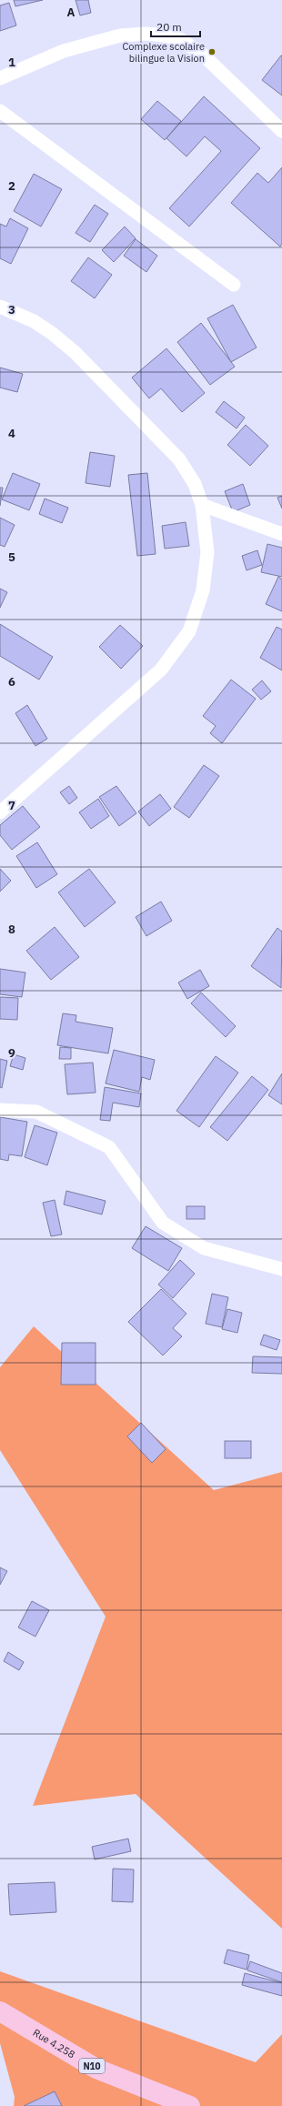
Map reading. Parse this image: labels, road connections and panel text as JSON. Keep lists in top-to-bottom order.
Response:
{
  "streets": {
    "highway": ["Rue 4.258", "N10"]
  },
  "places": ["Complexe scolaire bilingue la Vision"],
  "scale_bar": "20 m",
  "grid": {
    "columns": ["A"],
    "rows": [
      "1",
      "2",
      "3",
      "4",
      "5",
      "6",
      "7",
      "8",
      "9"
    ]
  }
}
